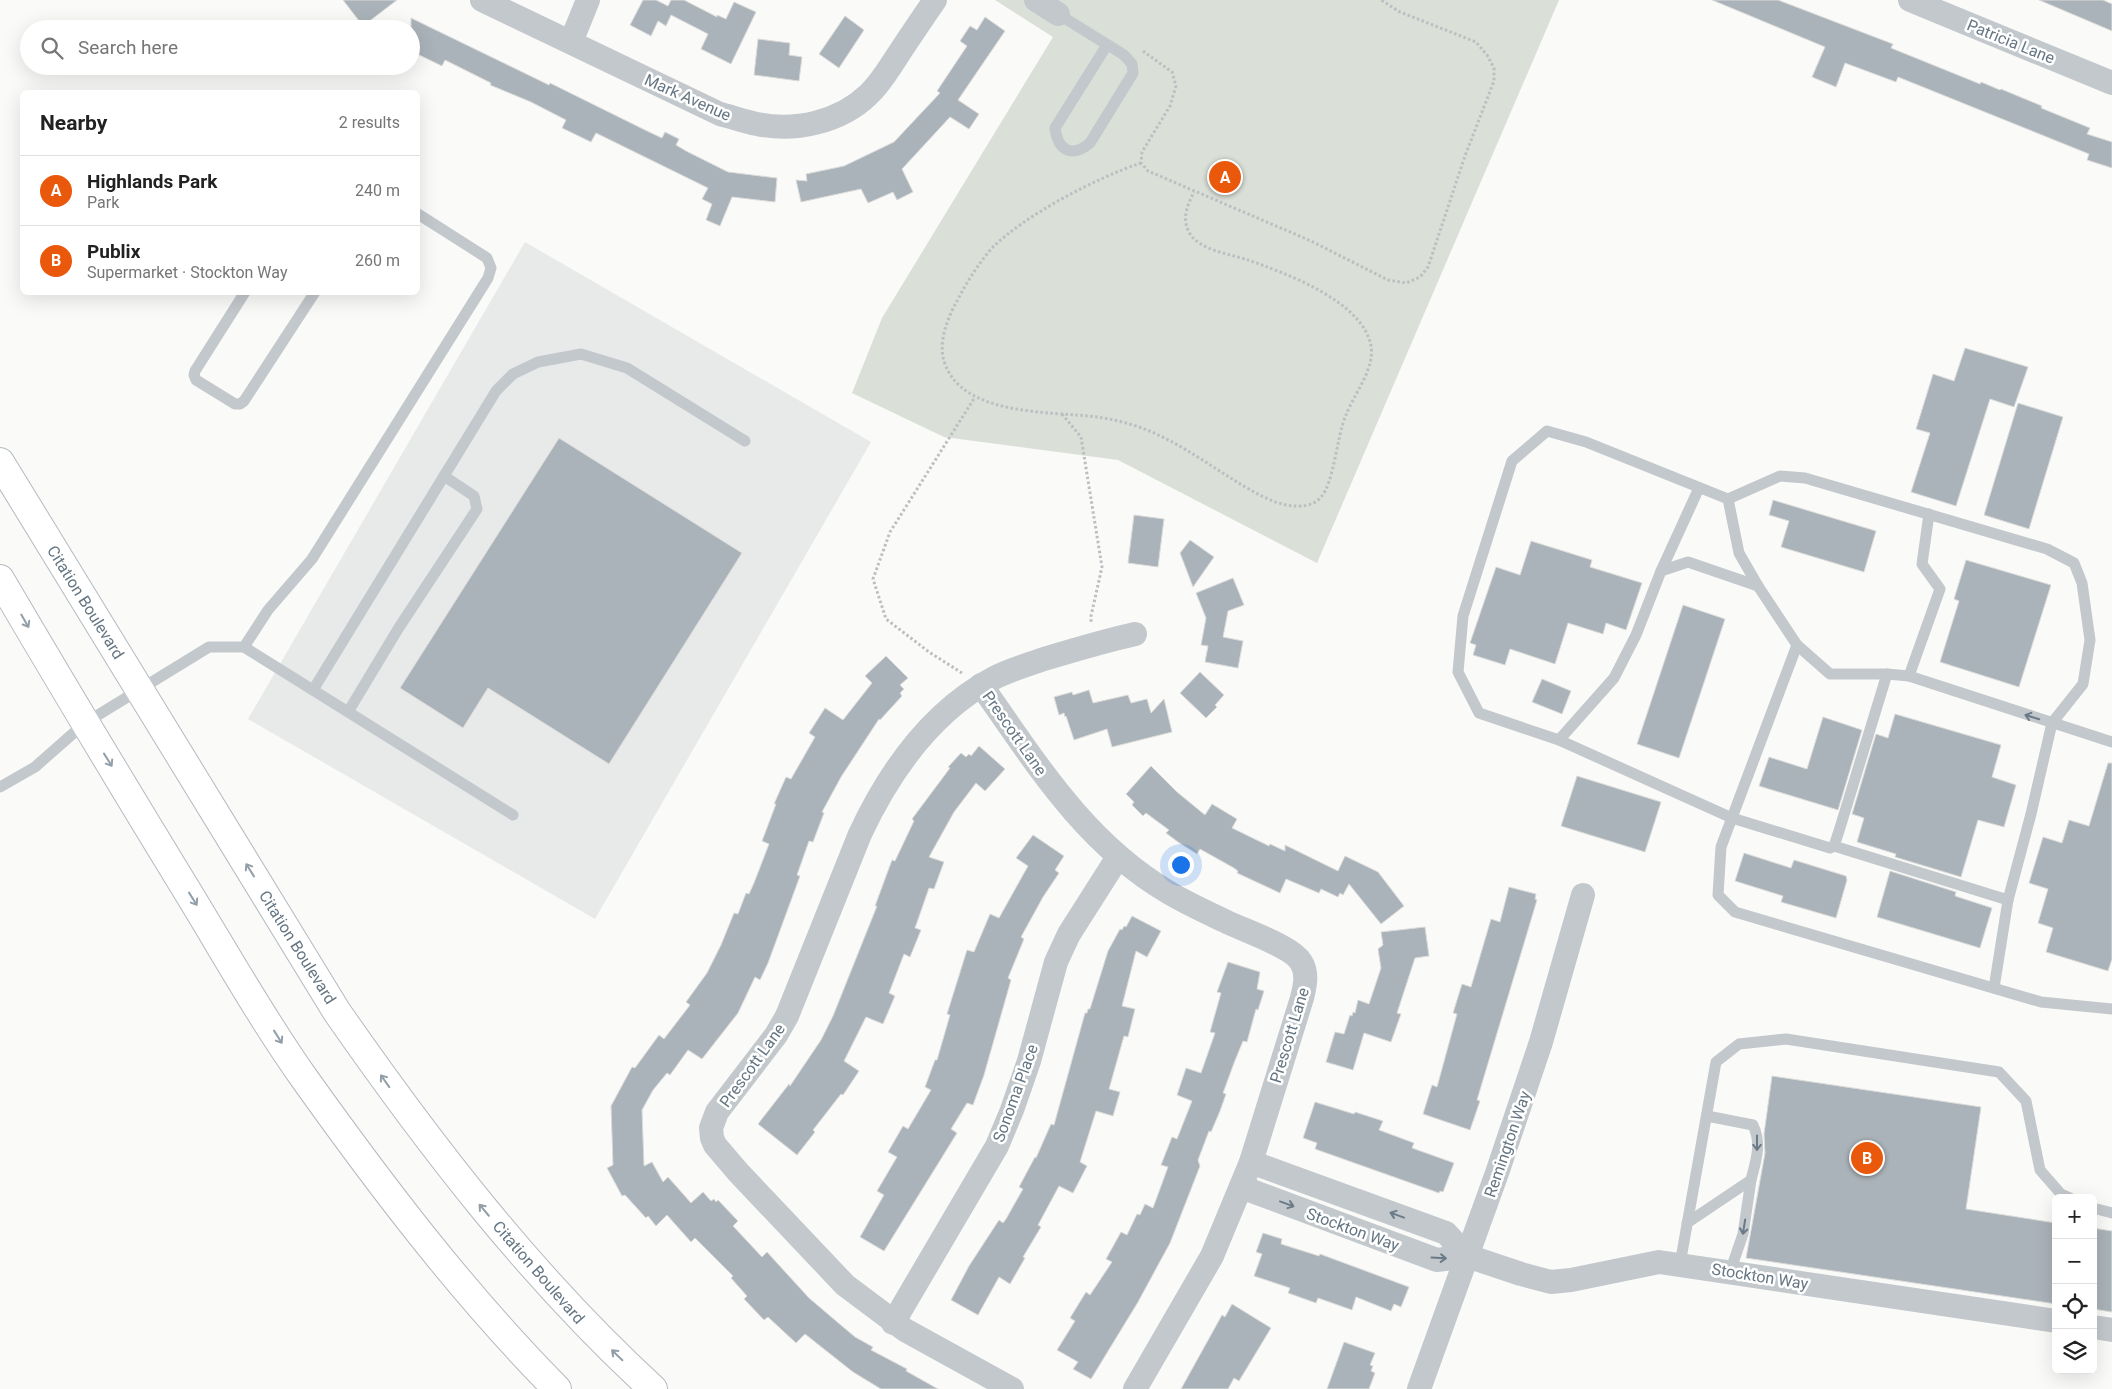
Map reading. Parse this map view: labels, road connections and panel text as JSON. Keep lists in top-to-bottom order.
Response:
{
  "streets": {
    "main road": ["Citation Boulevard"],
    "street": [
      "Patricia Lane",
      "Mark Avenue",
      "Prescott Lane",
      "Sonoma Place",
      "Remington Way",
      "Stockton Way"
    ]
  },
  "crossings": [
    ["Prescott Lane", "Sonoma Place"],
    ["Prescott Lane", "Stockton Way"],
    ["Remington Way", "Stockton Way"]
  ],
  "page": {
    "search": "Search here",
    "heading": ["Nearby", "2 results"],
    "list": [
      {
        "mark": "A",
        "name": "Highlands Park",
        "note": "Park",
        "value": "240 m"
      },
      {
        "mark": "B",
        "name": "Publix",
        "note": "Supermarket · Stockton Way",
        "value": "260 m"
      }
    ],
    "pins": ["A", "B"],
    "map_buttons": ["+", "−"]
  }
}
